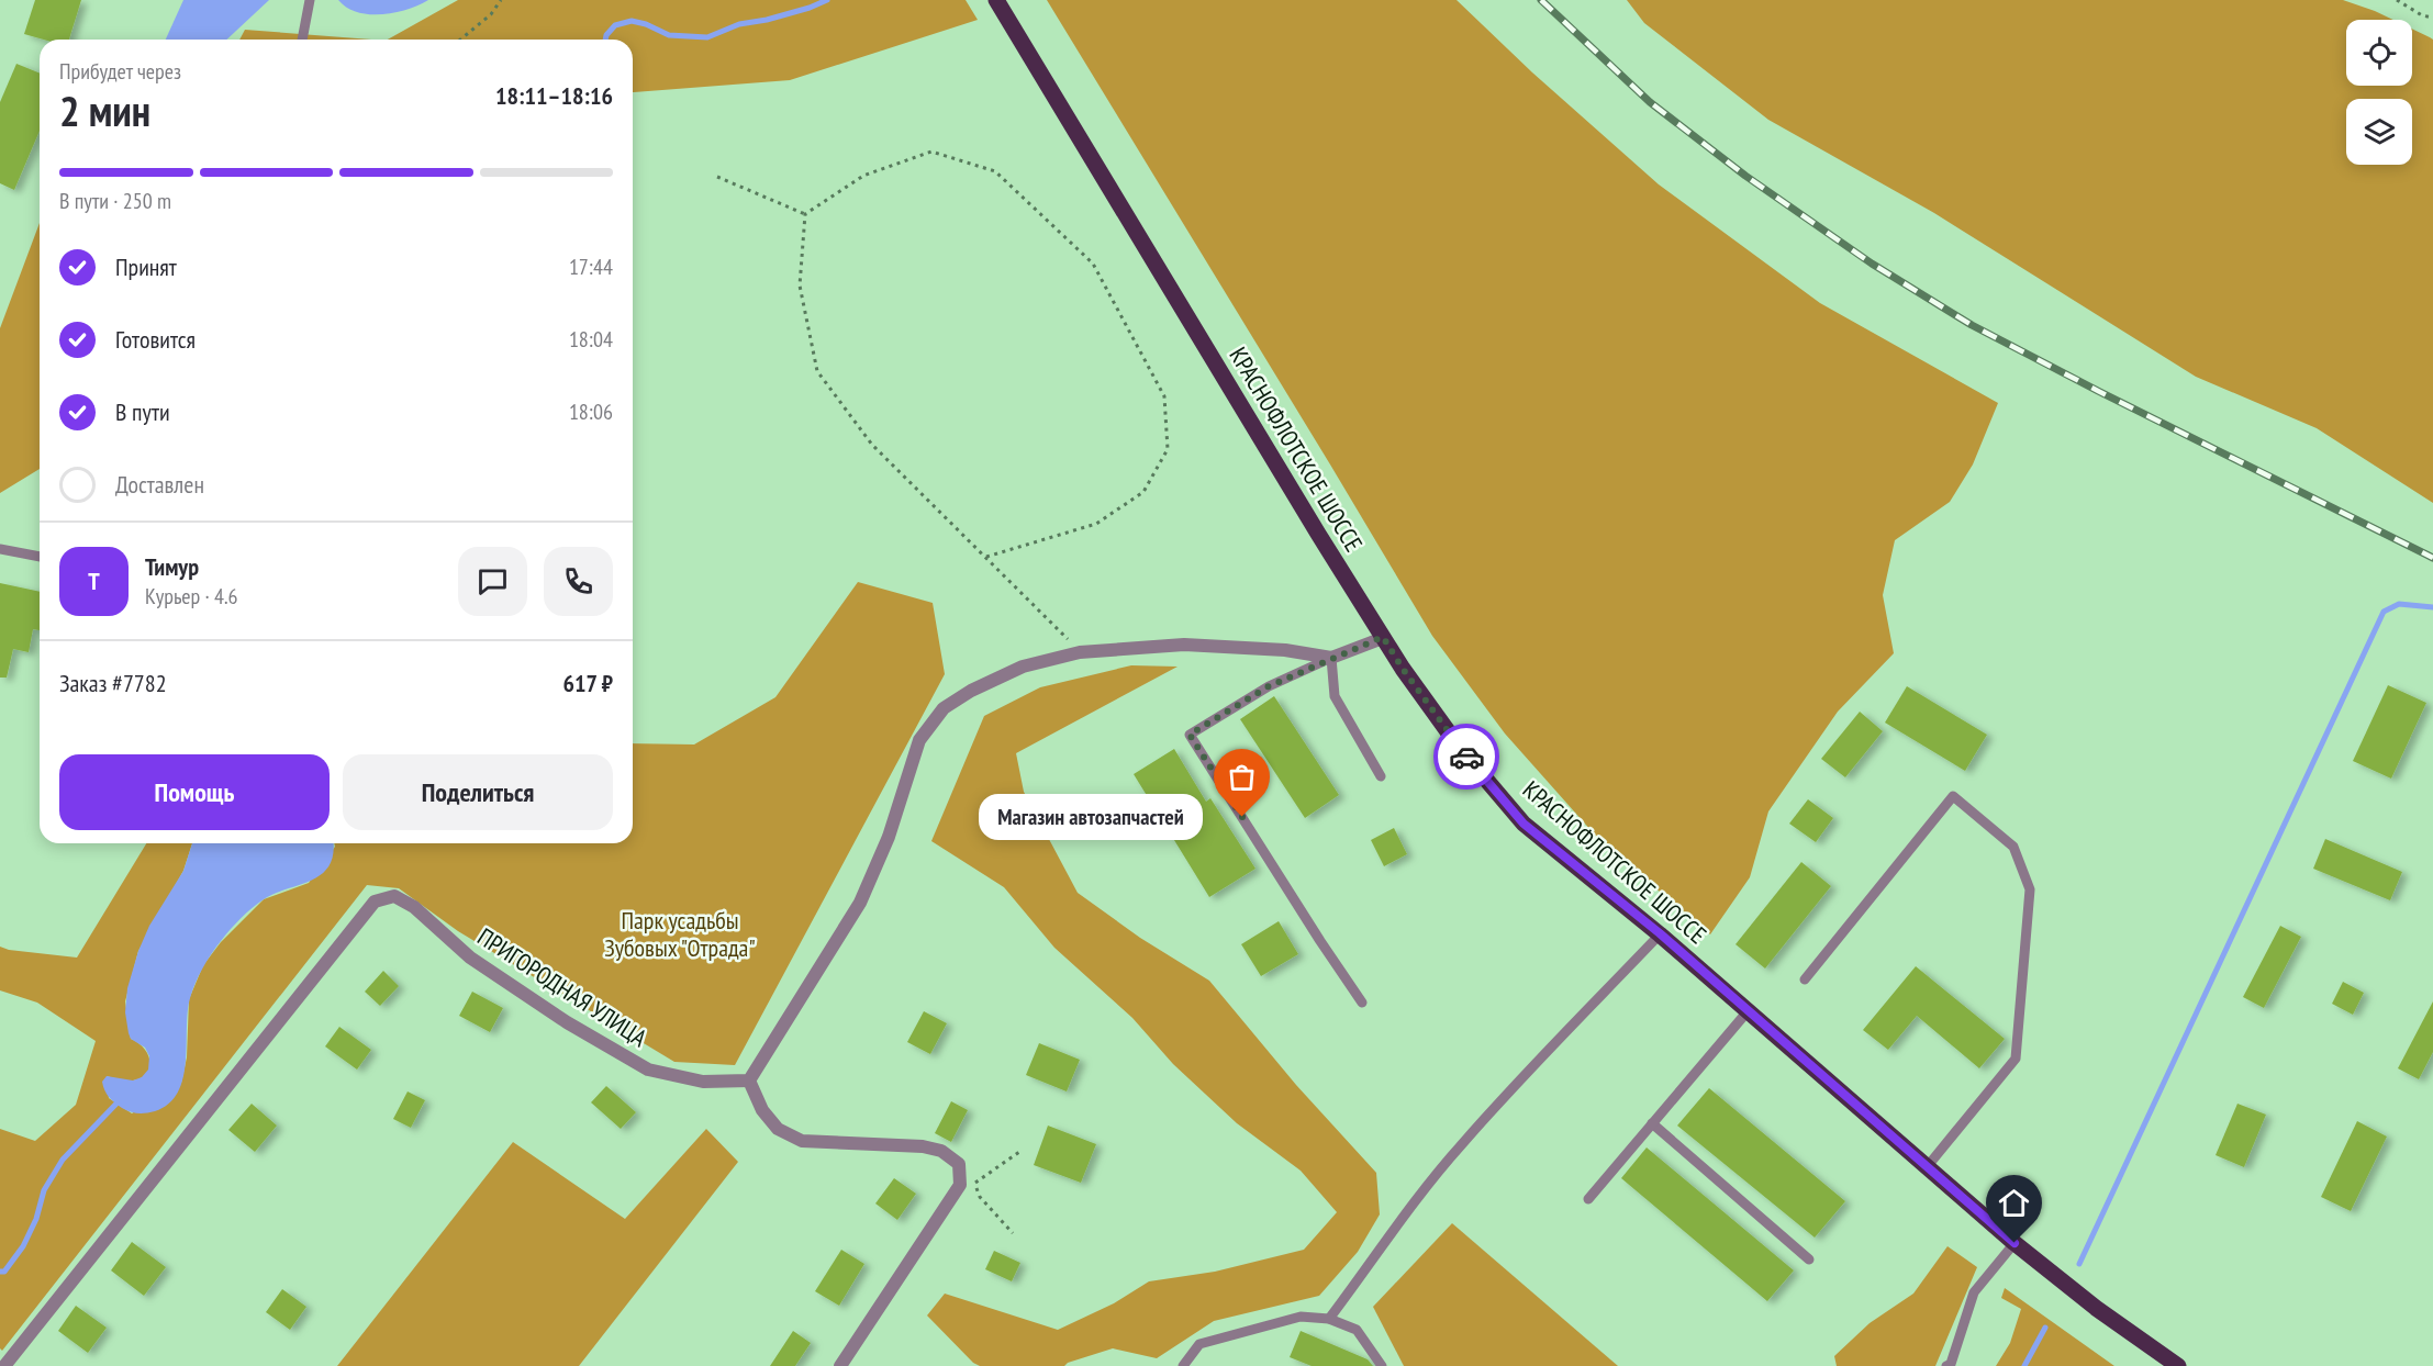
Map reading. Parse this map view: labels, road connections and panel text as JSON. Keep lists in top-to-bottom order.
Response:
{
  "streets": {
    "main road": ["КРАСНОФЛОТСКОЕ ШОССЕ"],
    "street": ["ПРИГОРОДНАЯ УЛИЦА"]
  },
  "parks": ["Парк усадьбы Зубовых \"Отрада\""],
  "places": ["Магазин автозапчастей"],
  "page": {
    "heading": ["2 мин", "Прибудет через", "18:11–18:16"],
    "panel": [
      "Тимур",
      "Курьер · 4.6",
      "Заказ #7782",
      "617 ₽"
    ],
    "bar": "В пути · 250 m",
    "list": [
      ["Принят", "17:44"],
      ["Готовится", "18:04"],
      ["В пути", "18:06"],
      "Доставлен"
    ],
    "round": "Т",
    "buttons": ["Помощь", "Поделиться"],
    "bubble": "Магазин автозапчастей"
  }
}
